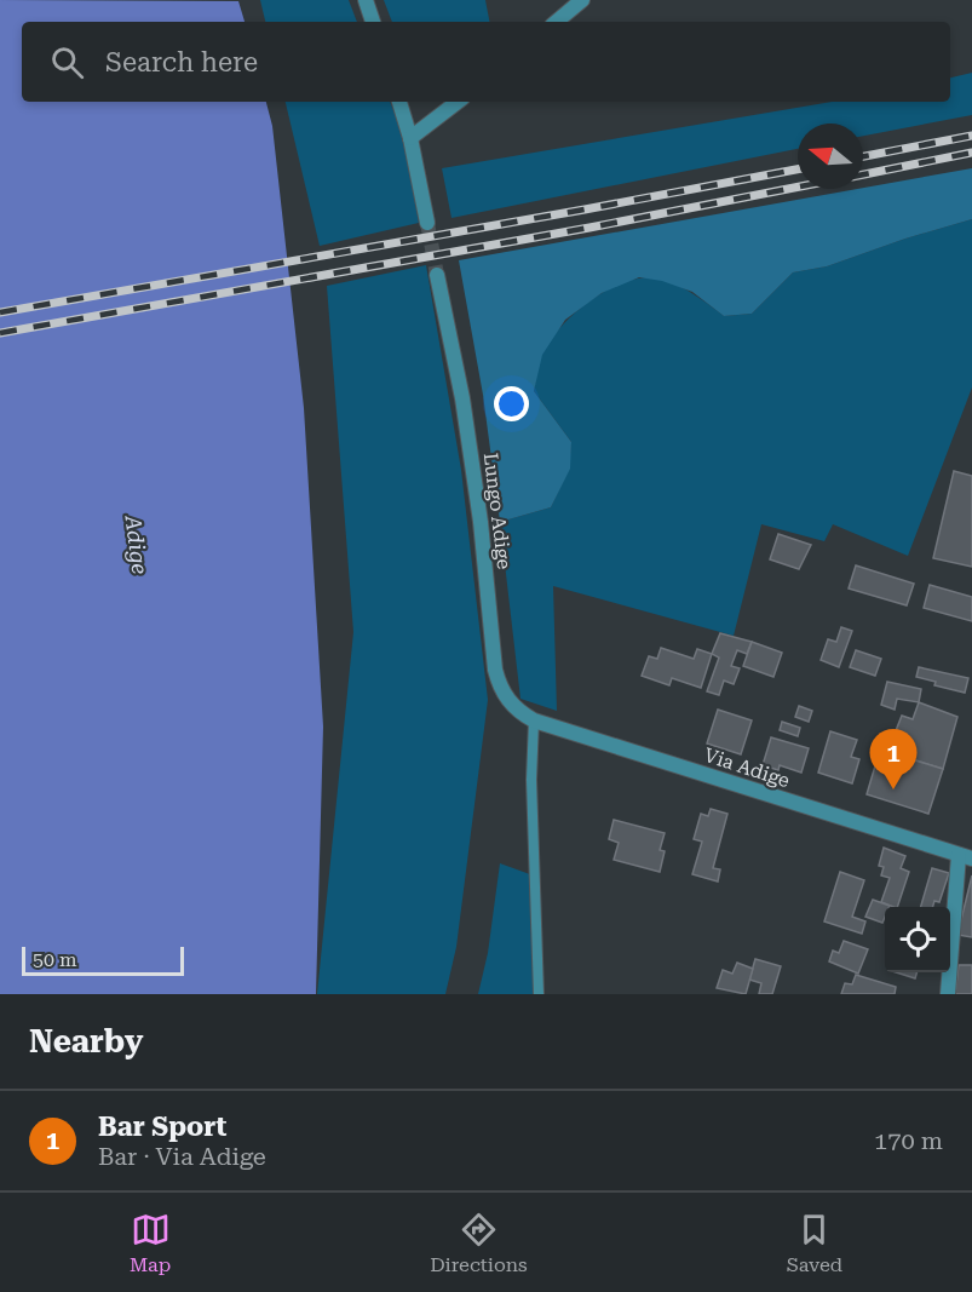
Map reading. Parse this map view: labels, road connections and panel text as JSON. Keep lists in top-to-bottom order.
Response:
{
  "streets": {
    "street": ["Lungo Adige", "Via Adige"]
  },
  "crossings": [
    ["Lungo Adige", "Via Adige"]
  ],
  "water": ["Adige"],
  "scale_bar": "50 m",
  "north": "left",
  "page": {
    "search": "Search here",
    "pins": "1",
    "scale": "50 m",
    "heading": "Nearby",
    "list": [
      {
        "mark": "1",
        "name": "Bar Sport",
        "note": "Bar · Via Adige",
        "value": "170 m"
      }
    ],
    "nav": ["Map", "Directions", "Saved"]
  }
}
